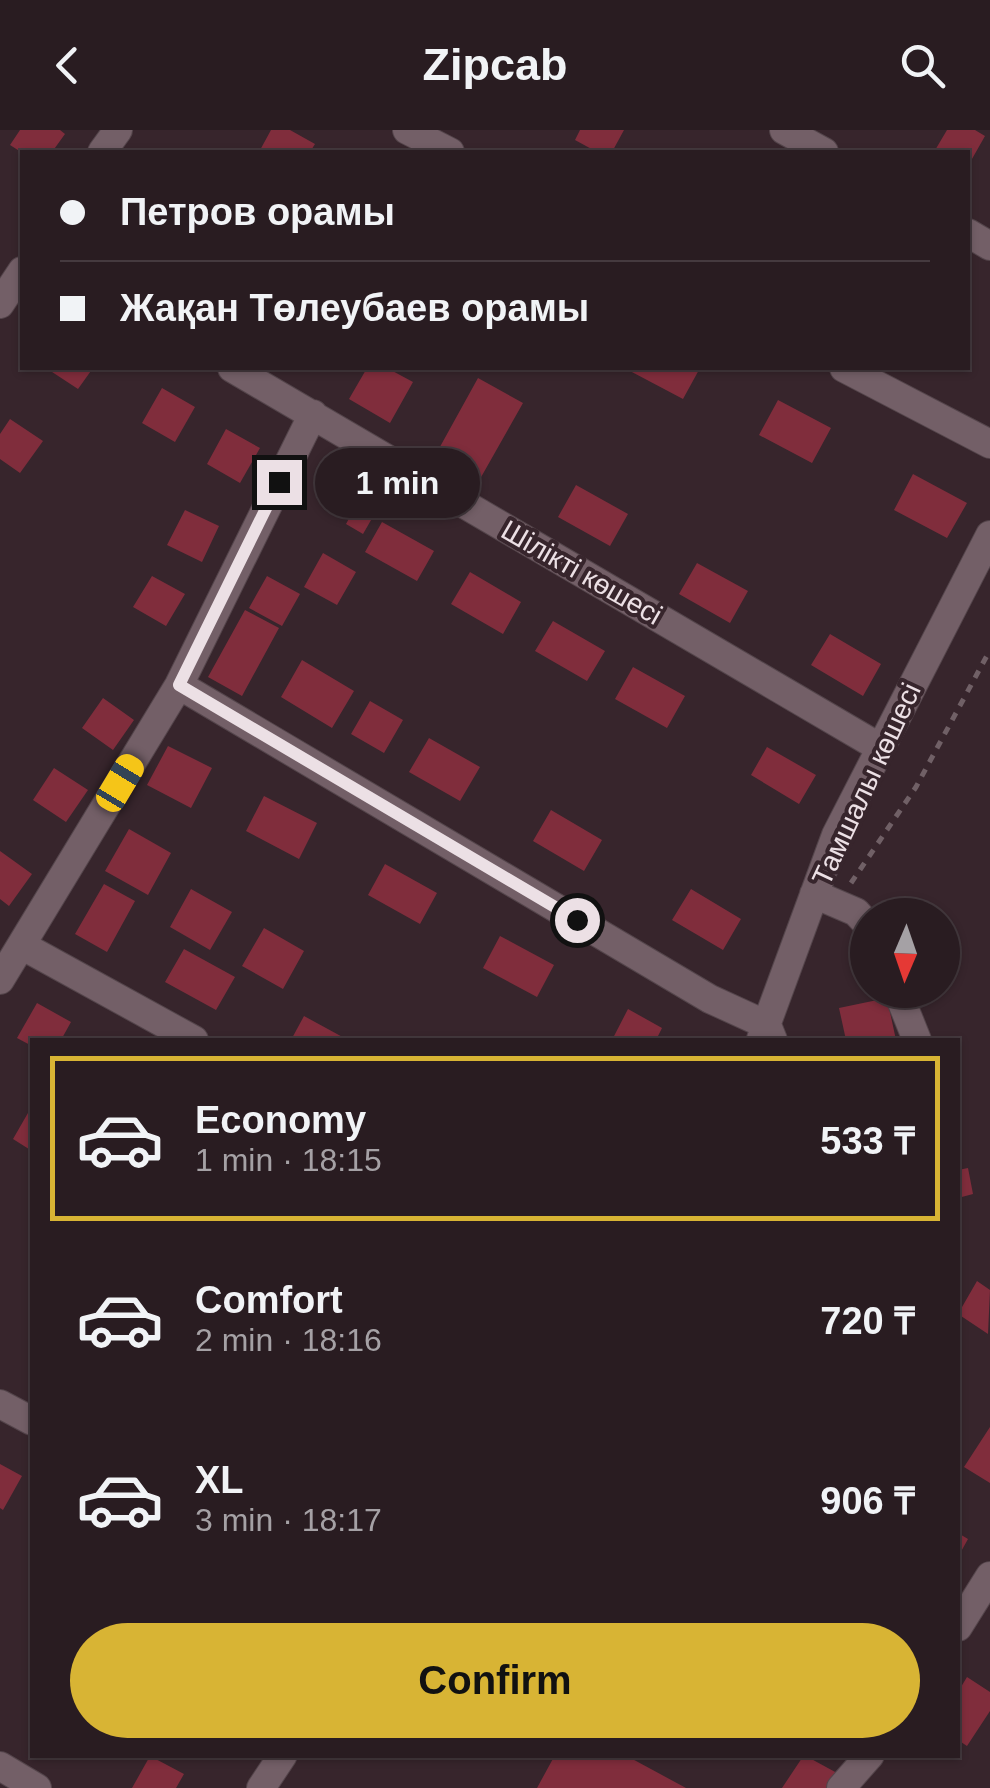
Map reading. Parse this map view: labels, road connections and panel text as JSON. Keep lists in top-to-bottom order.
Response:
{
  "streets": {
    "street": ["Шілікті көшесі", "Тамшалы көшесі"]
  },
  "crossings": [
    ["Шілікті көшесі", "Тамшалы көшесі"]
  ],
  "north": "bottom",
  "page": {
    "header": "Zipcab",
    "banner": ["Петров орамы", "Жақан Төлеубаев орамы"],
    "bubble": "1 min",
    "list": [
      {
        "name": "Economy",
        "note": "1 min · 18:15",
        "value": "533 ₸"
      },
      {
        "name": "Comfort",
        "note": "2 min · 18:16",
        "value": "720 ₸"
      },
      {
        "name": "XL",
        "note": "3 min · 18:17",
        "value": "906 ₸"
      }
    ],
    "buttons": "Confirm"
  }
}
